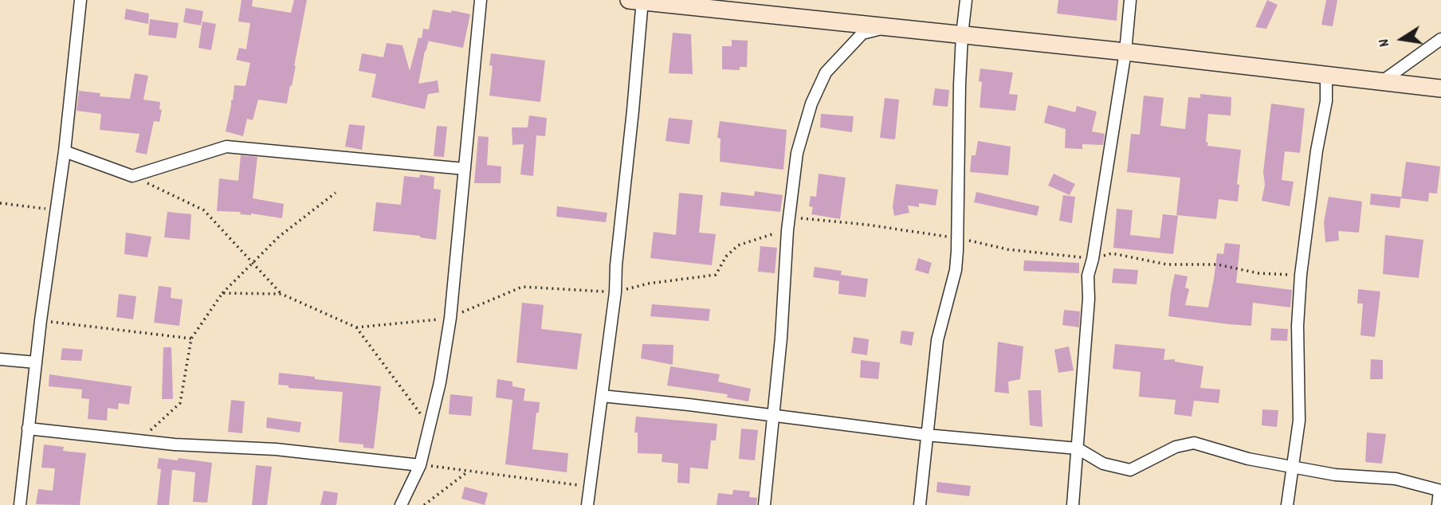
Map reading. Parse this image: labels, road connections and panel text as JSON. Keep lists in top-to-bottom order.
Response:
{
  "north": "left"
}
